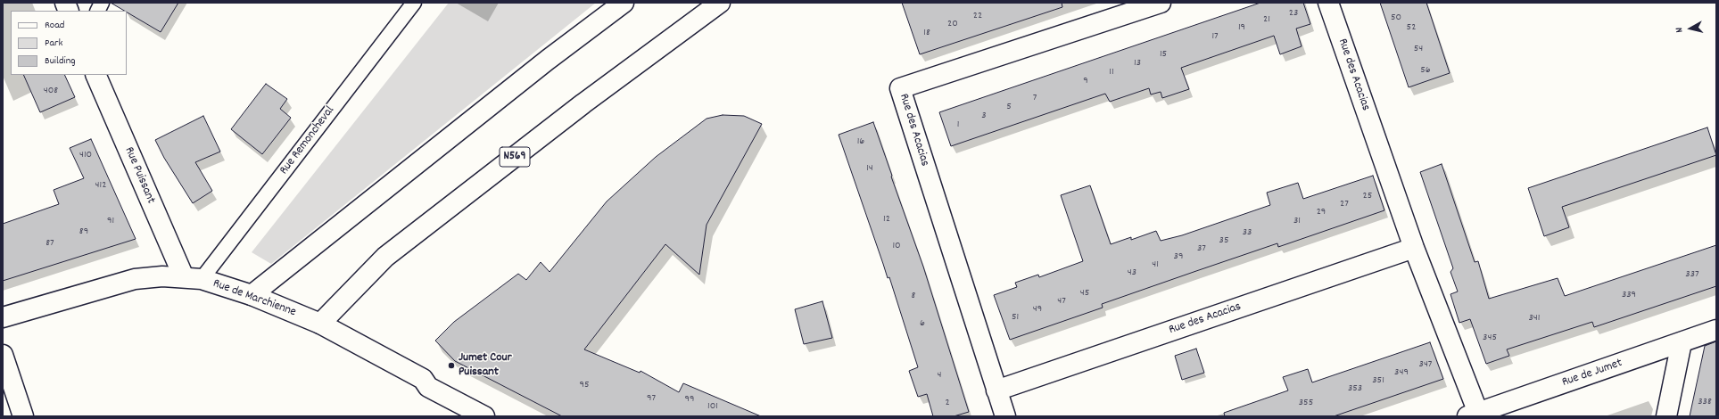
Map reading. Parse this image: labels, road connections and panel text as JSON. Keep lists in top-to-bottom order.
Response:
{
  "streets": {
    "main road": [
      "Rue des Acacias",
      "N569",
      "Rue Puissant",
      "Rue de Marchienne",
      "Rue de Jumet"
    ],
    "lane": ["Rue Remoncheval"]
  },
  "crossings": [
    ["Rue des Acacias", "Rue de Jumet"],
    ["Rue Remoncheval", "Rue Puissant"],
    ["Rue Remoncheval", "Rue de Marchienne"],
    ["N569", "Rue de Marchienne"],
    ["Rue Puissant", "Rue de Marchienne"]
  ],
  "places": ["Jumet Cour Puissant"],
  "house_numbers": [
    "23",
    "22",
    "50",
    "21",
    "20",
    "19",
    "52",
    "18",
    "17",
    "54",
    "15",
    "13",
    "56",
    "11",
    "9",
    "408",
    "7",
    "5",
    "3",
    "1",
    "16",
    "410",
    "14",
    "412",
    "25",
    "27",
    "29",
    "12",
    "91",
    "31",
    "89",
    "33",
    "35",
    "87",
    "10",
    "37",
    "39",
    "41",
    "43",
    "337",
    "45",
    "339",
    "8",
    "47",
    "49",
    "51",
    "341",
    "6",
    "345",
    "347",
    "349",
    "4",
    "351",
    "95",
    "353",
    "97",
    "99",
    "338",
    "2",
    "355",
    "101"
  ],
  "legend": ["Road", "Park", "Building"],
  "north": "left"
}
